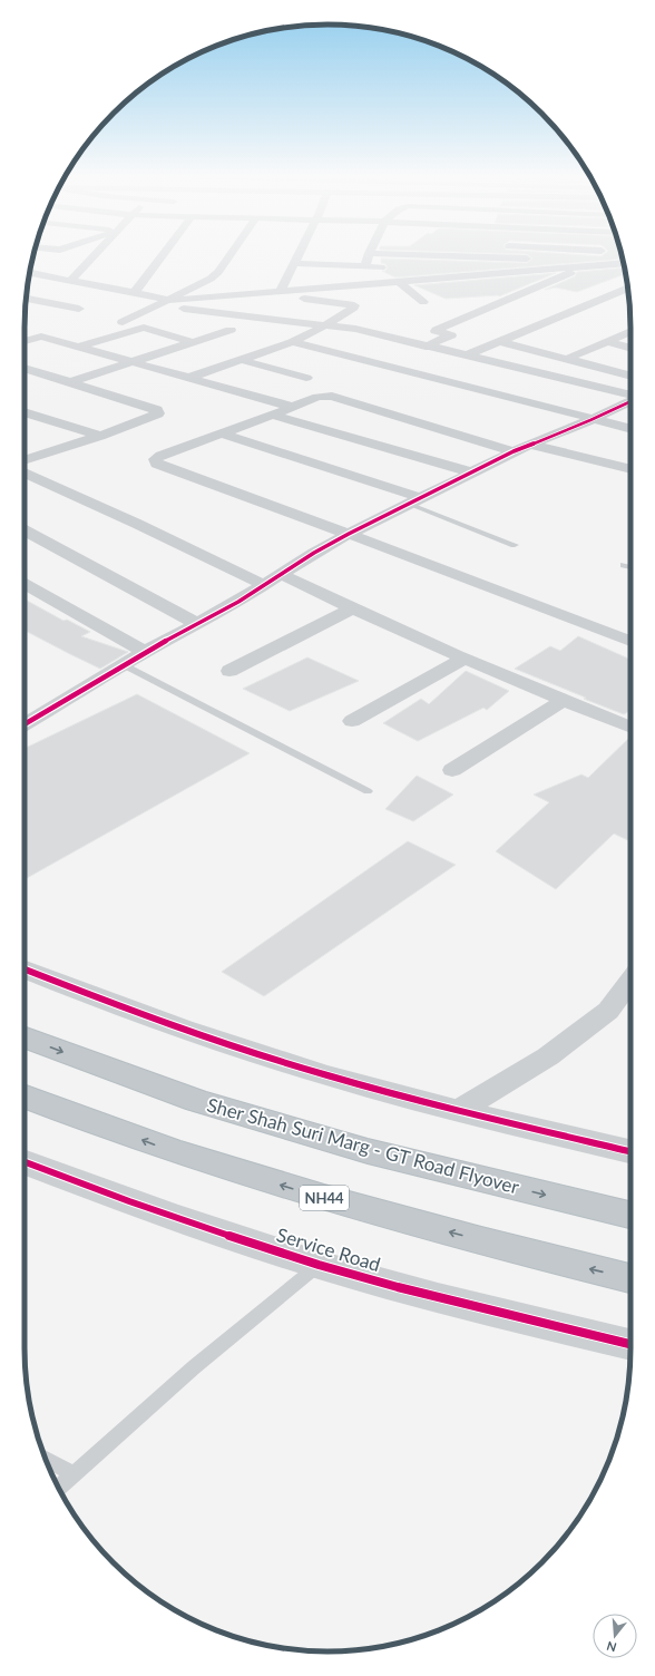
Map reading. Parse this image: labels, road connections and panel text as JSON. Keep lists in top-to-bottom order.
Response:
{
  "streets": {
    "highway": ["Sher Shah Suri Marg - GT Road Flyover", "NH44"],
    "street": ["Service Road"]
  },
  "north": "bottom"
}
